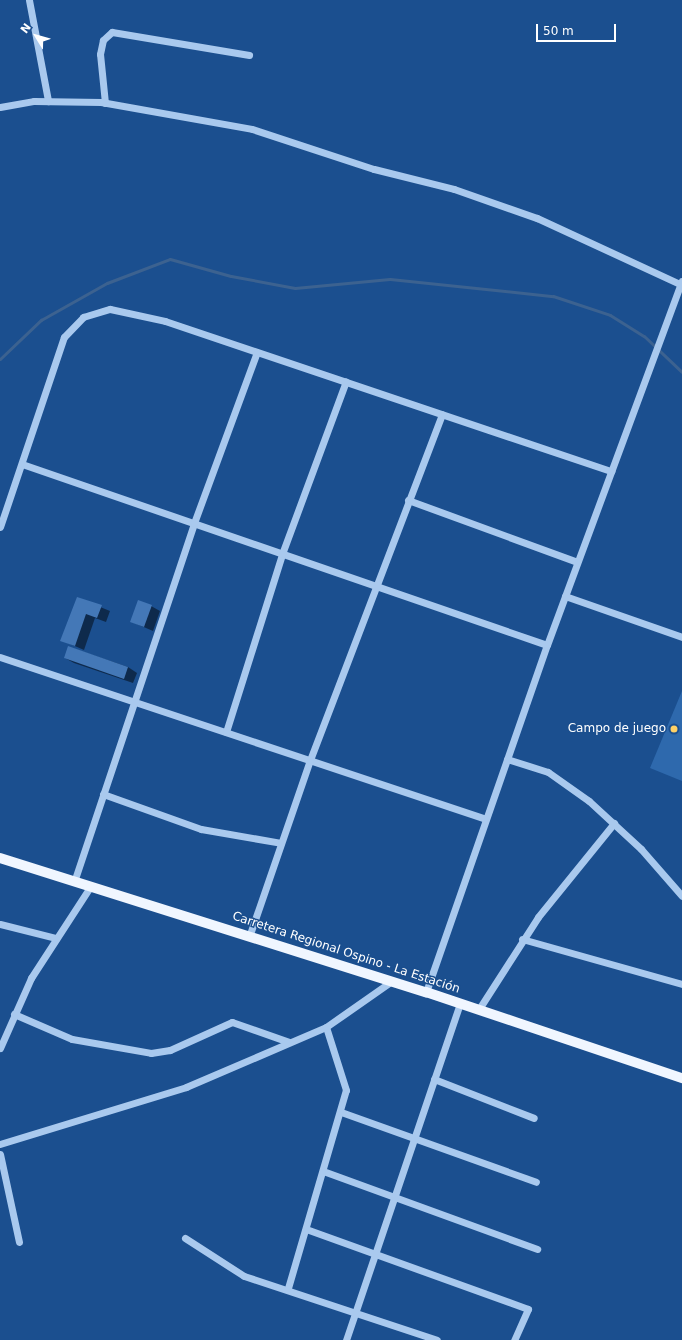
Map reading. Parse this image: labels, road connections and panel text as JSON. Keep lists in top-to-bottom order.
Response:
{
  "streets": {
    "main road": ["Carretera Regional Ospino - La Estación"]
  },
  "places": ["Campo de juego"],
  "scale_bar": "50 m",
  "north": "top left"
}
